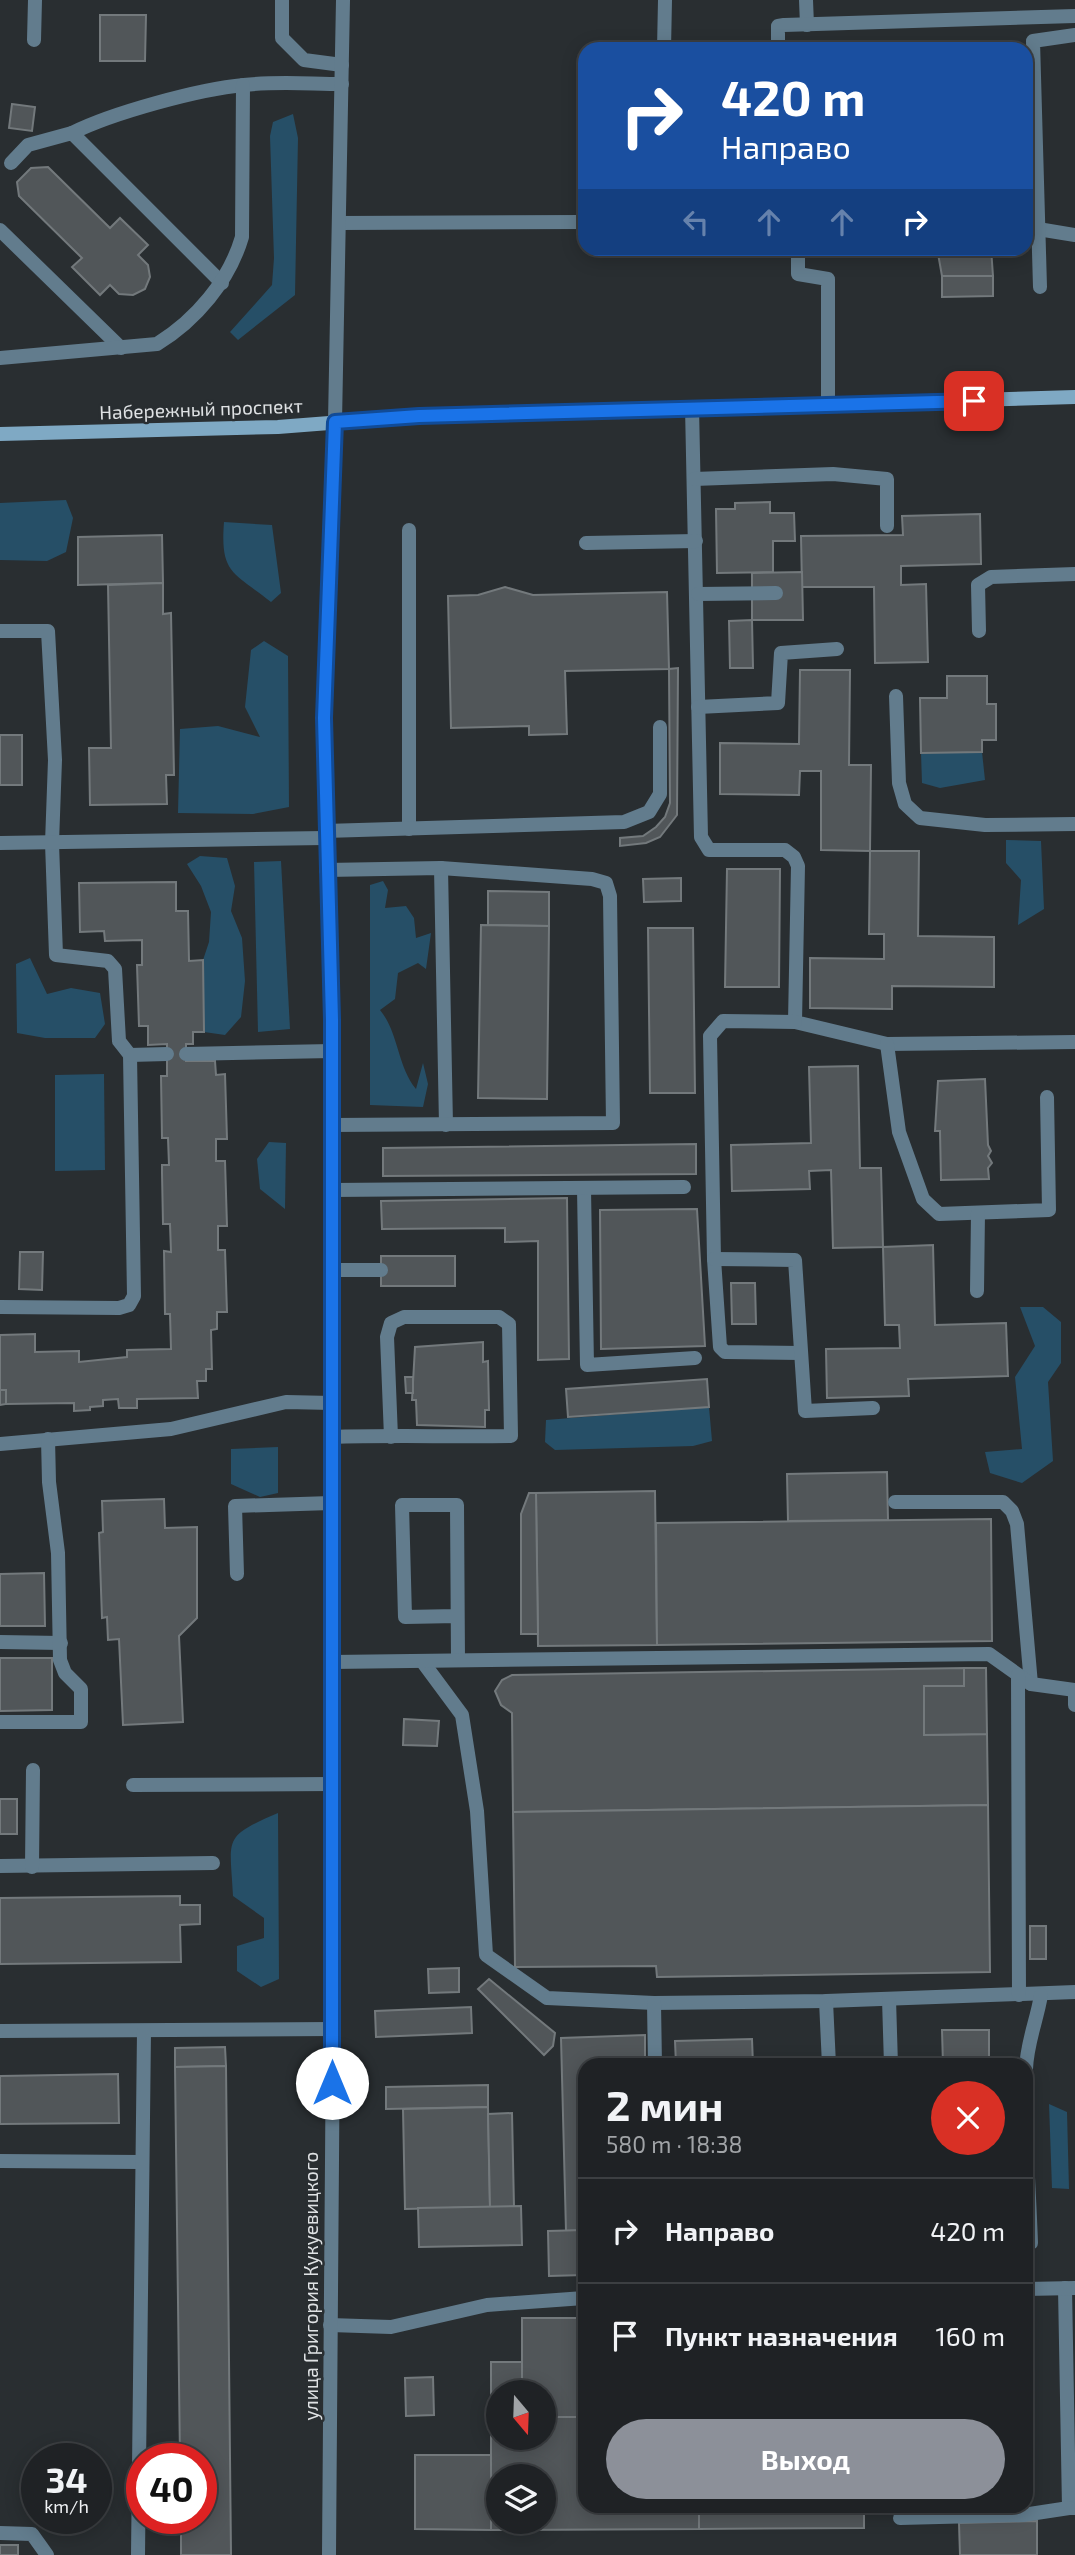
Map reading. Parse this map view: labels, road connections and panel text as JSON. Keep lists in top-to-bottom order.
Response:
{
  "streets": {
    "main road": ["Набережный проспект"],
    "street": ["улица Григория Кукуевицкого"]
  },
  "crossings": [
    ["Набережный проспект", "улица Григория Кукуевицкого"]
  ],
  "north": "bottom",
  "page": {
    "turn": ["420 m", "Направо"],
    "heading": ["2 мин", "580 m · 18:38"],
    "list": [
      {
        "name": "Направо",
        "value": "420 m"
      },
      {
        "name": "Пункт назначения",
        "value": "160 m"
      }
    ],
    "buttons": "Выход",
    "speed": "34 km/h",
    "limit": "40"
  }
}
